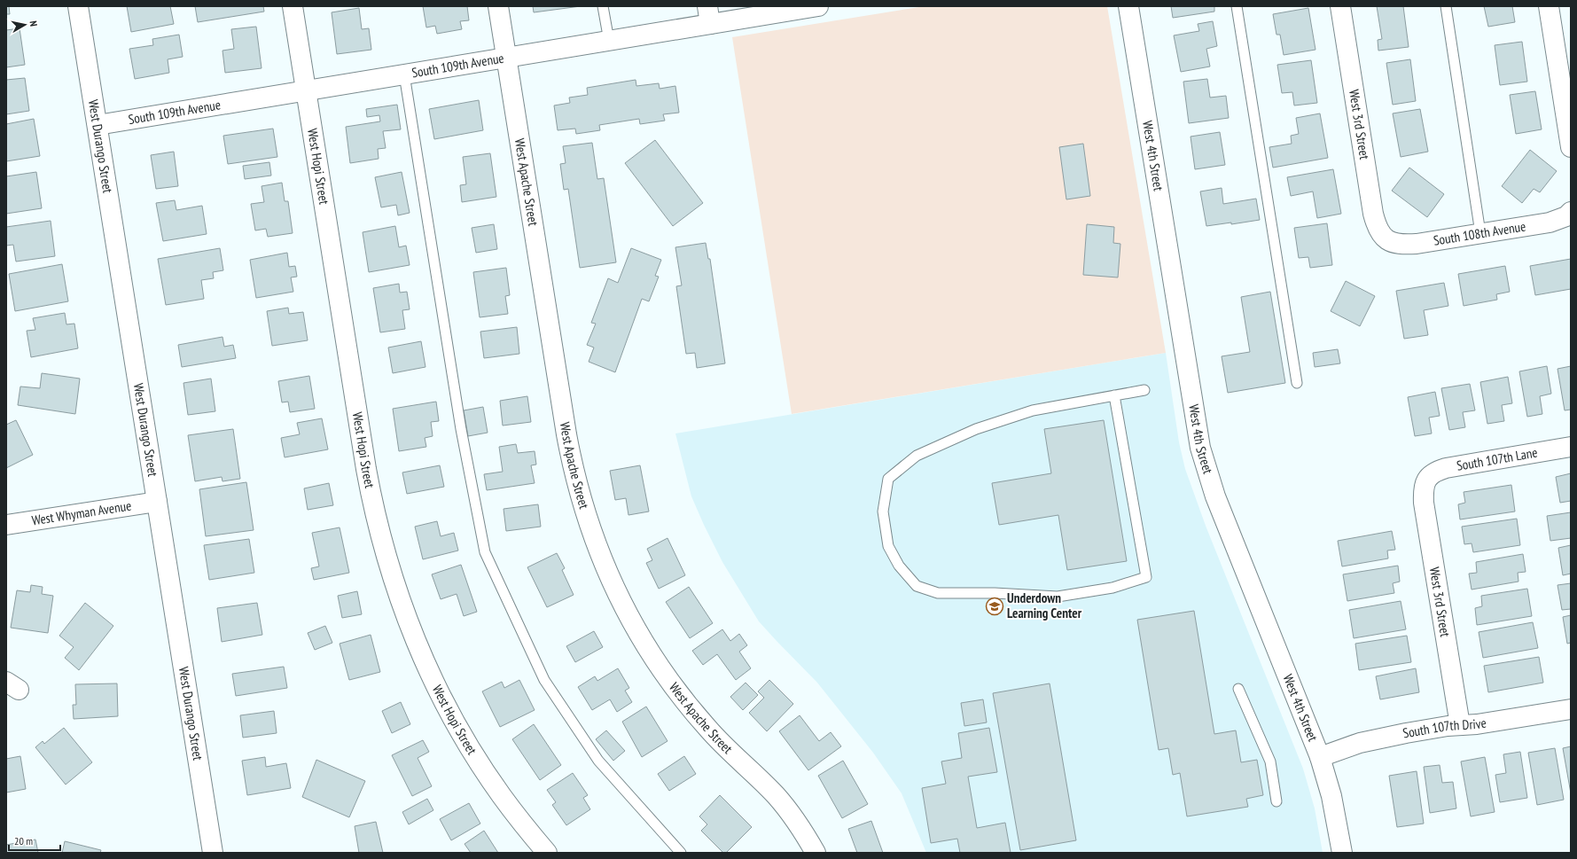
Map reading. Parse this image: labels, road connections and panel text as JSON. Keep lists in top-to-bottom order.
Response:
{
  "streets": {
    "street": [
      "South 109th Avenue",
      "West 3rd Street",
      "West Durango Street",
      "West 4th Street",
      "West Hopi Street",
      "West Apache Street",
      "South 108th Avenue",
      "South 107th Lane",
      "West Whyman Avenue",
      "South 107th Drive"
    ]
  },
  "crossings": [
    ["South 109th Avenue", "West Durango Street"],
    ["South 109th Avenue", "West Hopi Street"],
    ["South 109th Avenue", "West Apache Street"],
    ["West 3rd Street", "South 108th Avenue"],
    ["West 3rd Street", "South 107th Lane"],
    ["West 3rd Street", "South 107th Drive"],
    ["West Durango Street", "West Whyman Avenue"],
    ["West 4th Street", "South 107th Drive"]
  ],
  "places": {
    "school or university": ["Underdown Learning Center"]
  },
  "scale_bar": "20 m",
  "north": "right"
}
